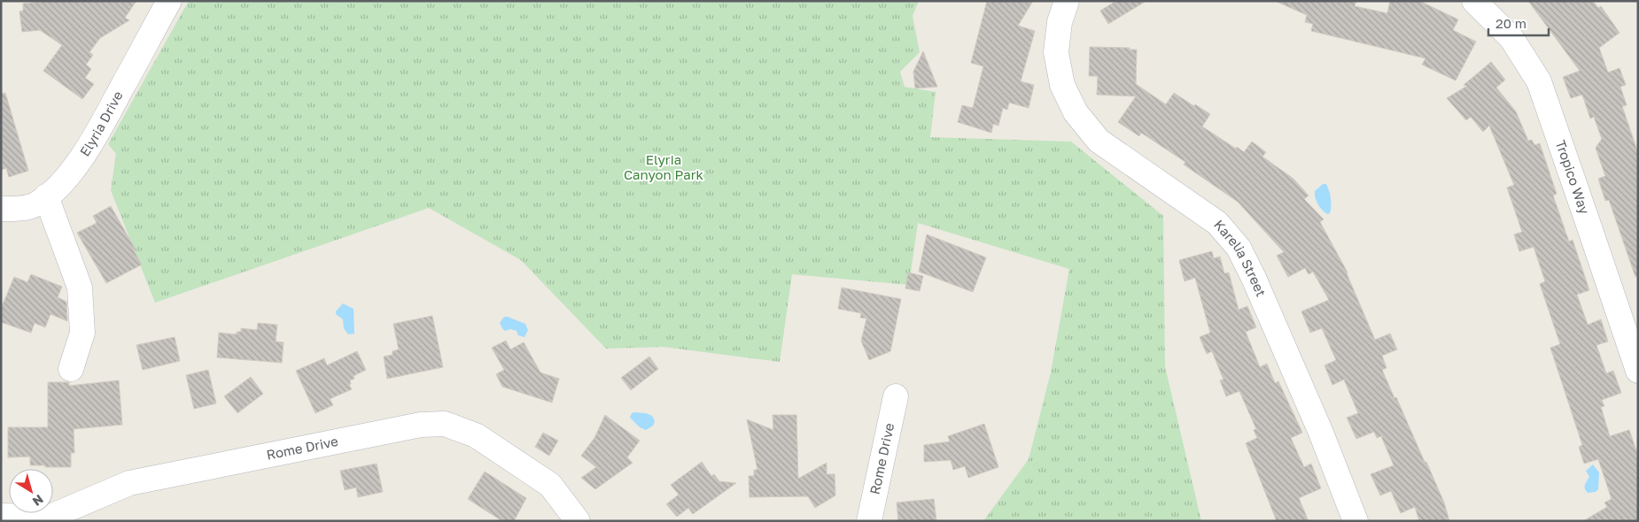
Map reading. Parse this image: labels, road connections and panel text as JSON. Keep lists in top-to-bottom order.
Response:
{
  "streets": {
    "street": [
      "Elyria Drive",
      "Tropico Way",
      "Karelia Street",
      "Rome Drive"
    ]
  },
  "parks": ["Elyria Canyon Park"],
  "scale_bar": "20 m",
  "north": "bottom right"
}
